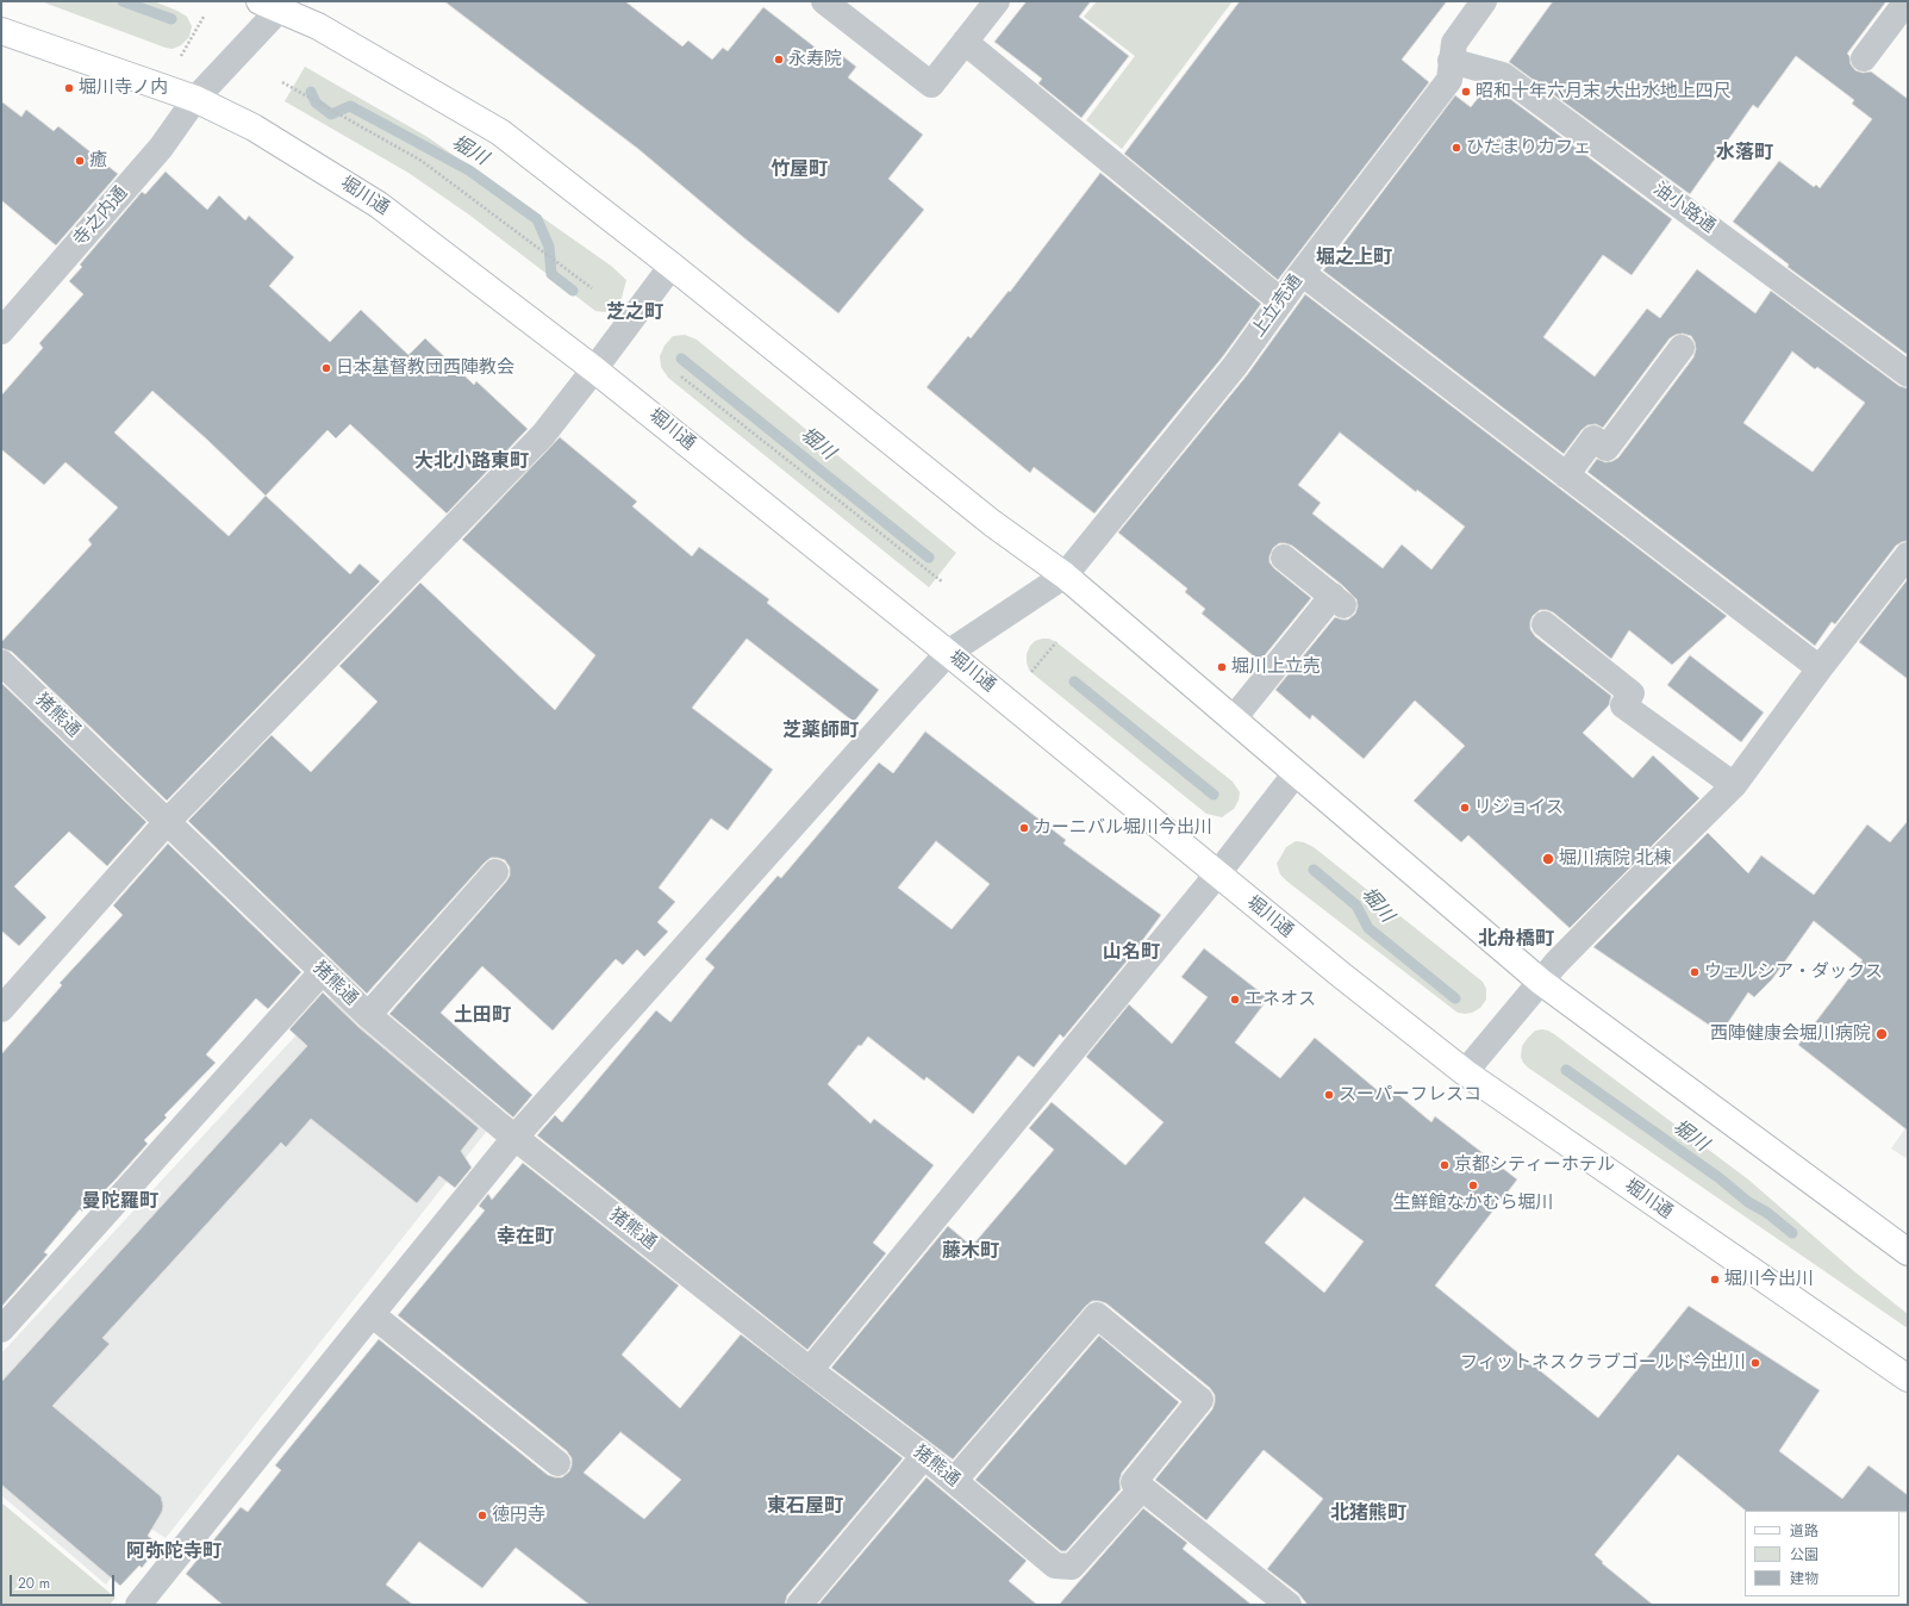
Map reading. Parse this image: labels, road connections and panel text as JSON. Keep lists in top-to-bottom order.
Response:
{
  "streets": {
    "main road": ["堀川通"],
    "street": [
      "油小路通",
      "寺之内通",
      "上立売通",
      "猪熊通"
    ]
  },
  "crossings": [
    ["堀川通", "寺之内通"],
    ["堀川通", "上立売通"],
    ["油小路通", "上立売通"],
    ["上立売通", "猪熊通"]
  ],
  "districts": [
    "水落町",
    "竹屋町",
    "堀之上町",
    "芝之町",
    "大北小路東町",
    "芝薬師町",
    "北舟橋町",
    "山名町",
    "土田町",
    "曼陀羅町",
    "幸在町",
    "藤木町",
    "東石屋町",
    "北猪熊町",
    "阿弥陀寺町"
  ],
  "water": ["堀川"],
  "places": [
    "永寿院",
    "堀川寺ノ内",
    "昭和十年六月末 大出水地上四尺",
    "ひだまりカフェ",
    "癒",
    "日本基督教団西陣教会",
    "堀川上立売",
    "リジョイス",
    "カーニバル堀川今出川",
    "堀川病院 北棟",
    "ウェルシア・ダックス",
    "エネオス",
    "西陣健康会堀川病院",
    "スーパーフレスコ",
    "京都シティーホテル",
    "生鮮館なかむら堀川",
    "堀川今出川",
    "フィットネスクラブゴールド今出川",
    "徳円寺"
  ],
  "legend": ["道路", "公園", "建物"],
  "scale_bar": "20 m"
}
